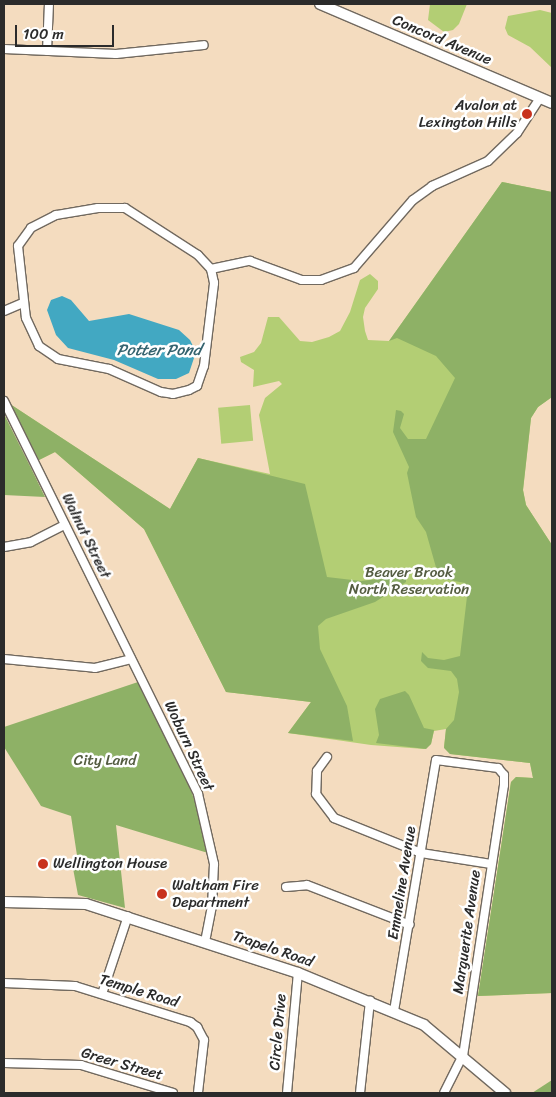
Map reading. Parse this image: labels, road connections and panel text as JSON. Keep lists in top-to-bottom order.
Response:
{
  "streets": {
    "main road": ["Concord Avenue", "Trapelo Road"],
    "street": [
      "Walnut Street",
      "Woburn Street",
      "Emmeline Avenue",
      "Marguerite Avenue",
      "Temple Road",
      "Circle Drive",
      "Greer Street"
    ]
  },
  "crossings": [
    ["Walnut Street", "Woburn Street"],
    ["Woburn Street", "Trapelo Road"],
    ["Emmeline Avenue", "Marguerite Avenue"],
    ["Emmeline Avenue", "Trapelo Road"],
    ["Marguerite Avenue", "Trapelo Road"],
    ["Trapelo Road", "Circle Drive"]
  ],
  "water": ["Potter Pond"],
  "parks": ["Beaver Brook North Reservation", "City Land"],
  "places": ["Avalon at Lexington Hills", "Wellington House", "Waltham Fire Department"],
  "scale_bar": "100 m"
}
